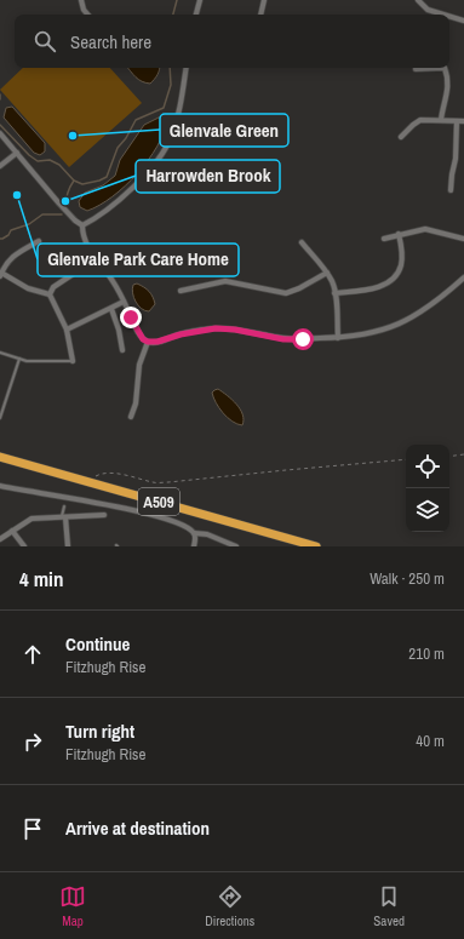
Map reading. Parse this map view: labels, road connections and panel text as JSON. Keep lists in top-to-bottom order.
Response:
{
  "streets": {
    "highway": ["A509"]
  },
  "places": ["Glenvale Green", "Glenvale Park Care Home", "Harrowden Brook"],
  "page": {
    "search": "Search here",
    "heading": ["4 min", "Walk · 250 m"],
    "list": [
      ["Continue", "Fitzhugh Rise", "210 m"],
      ["Turn right", "Fitzhugh Rise", "40 m"],
      "Arrive at destination"
    ],
    "nav": ["Map", "Directions", "Saved"]
  }
}
